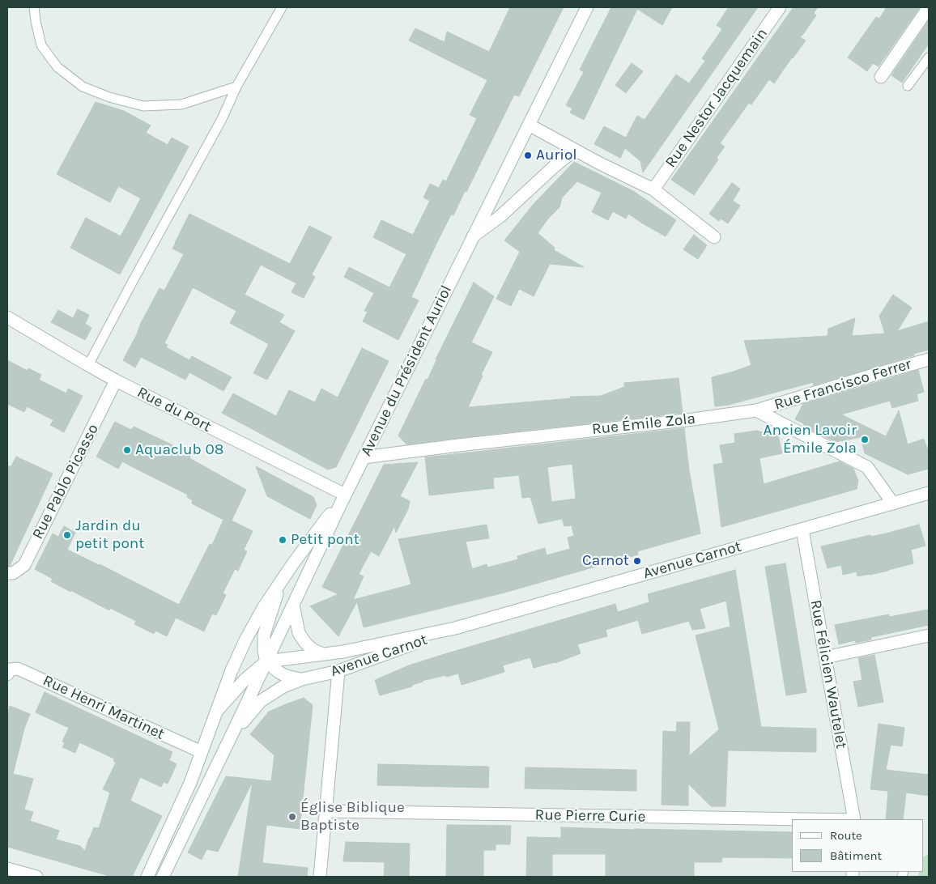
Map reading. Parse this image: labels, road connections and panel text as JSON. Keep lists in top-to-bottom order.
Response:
{
  "streets": {
    "street": [
      "Rue Nestor Jacquemain",
      "Avenue du Président Auriol",
      "Rue Francisco Ferrer",
      "Rue du Port",
      "Rue Émile Zola",
      "Rue Pablo Picasso",
      "Avenue Carnot",
      "Rue Félicien Wautelet",
      "Rue Henri Martinet",
      "Rue Pierre Curie"
    ]
  },
  "crossings": [
    ["Avenue du Président Auriol", "Rue du Port"],
    ["Avenue du Président Auriol", "Rue Émile Zola"],
    ["Avenue du Président Auriol", "Avenue Carnot"],
    ["Avenue du Président Auriol", "Rue Henri Martinet"],
    ["Rue Francisco Ferrer", "Rue Émile Zola"],
    ["Rue du Port", "Rue Pablo Picasso"],
    ["Avenue Carnot", "Rue Félicien Wautelet"]
  ],
  "places": [
    "Auriol",
    "Ancien Lavoir Émile Zola",
    "Aquaclub 08",
    "Jardin du petit pont",
    "Petit pont",
    "Carnot",
    "Église Biblique Baptiste"
  ],
  "legend": ["Route", "Bâtiment"]
}
